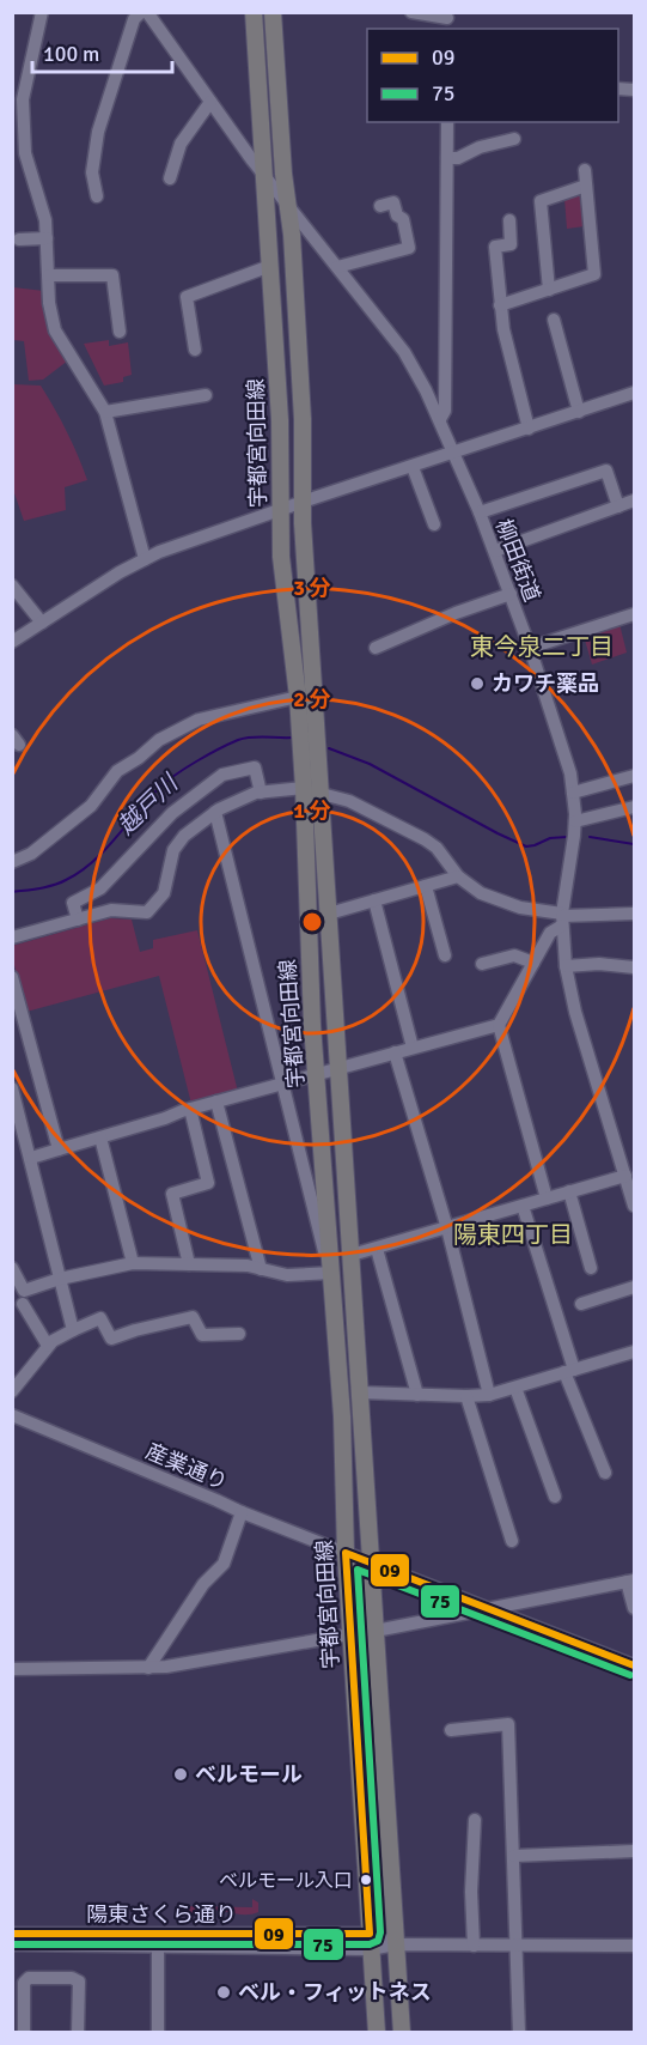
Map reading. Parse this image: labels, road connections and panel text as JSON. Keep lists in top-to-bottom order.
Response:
{
  "streets": {
    "main road": ["宇都宮向田線"],
    "street": ["柳田街道", "産業通り", "陽東さくら通り"]
  },
  "crossings": [
    ["宇都宮向田線", "柳田街道"],
    ["宇都宮向田線", "産業通り"],
    ["宇都宮向田線", "陽東さくら通り"]
  ],
  "districts": ["東今泉二丁目", "陽東四丁目"],
  "water": ["越戸川"],
  "places": [
    "カワチ薬品",
    "ベルモール",
    "ベルモール入口",
    "ベル・フィットネス"
  ],
  "lines": ["transit line 09", "transit line 75"],
  "legend": ["09", "75"],
  "scale_bar": "100 m",
  "rings": ["3 分", "2 分", "1 分"]
}
